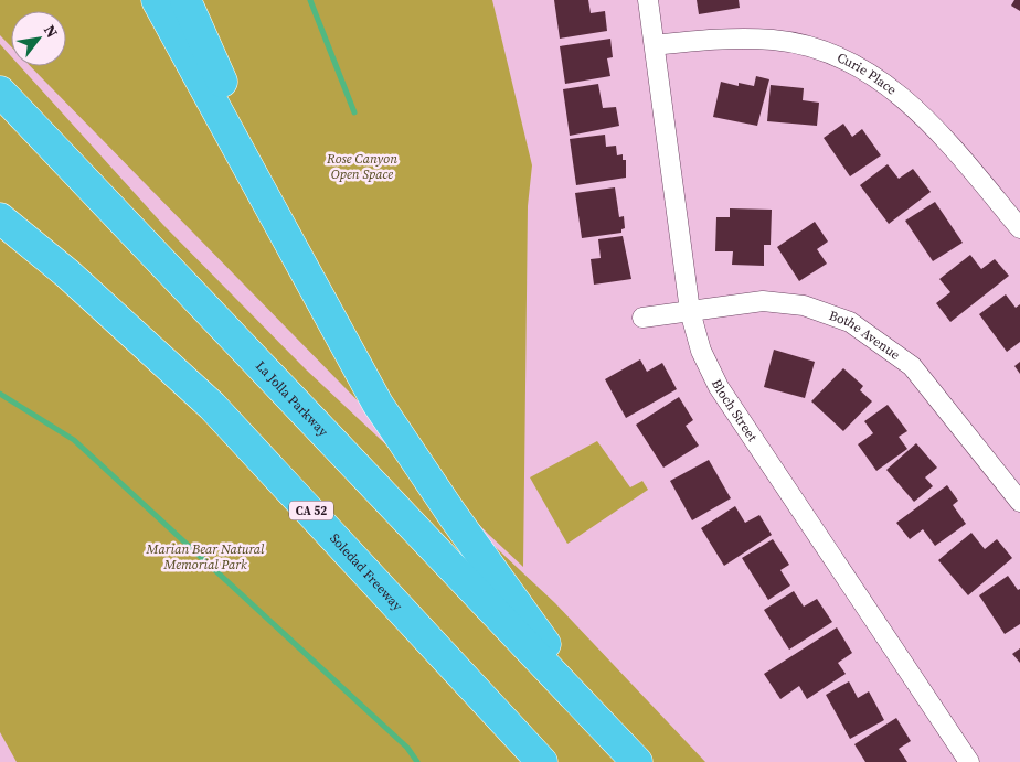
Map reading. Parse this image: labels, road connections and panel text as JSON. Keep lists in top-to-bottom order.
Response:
{
  "streets": {
    "highway": ["La Jolla Parkway", "CA 52", "Soledad Freeway"],
    "street": ["Curie Place", "Bothe Avenue", "Bloch Street"]
  },
  "crossings": [
    ["Curie Place", "Bloch Street"],
    ["Bothe Avenue", "Bloch Street"]
  ],
  "parks": ["Rose Canyon Open Space", "Marian Bear Natural Memorial Park"],
  "north": "top right"
}
